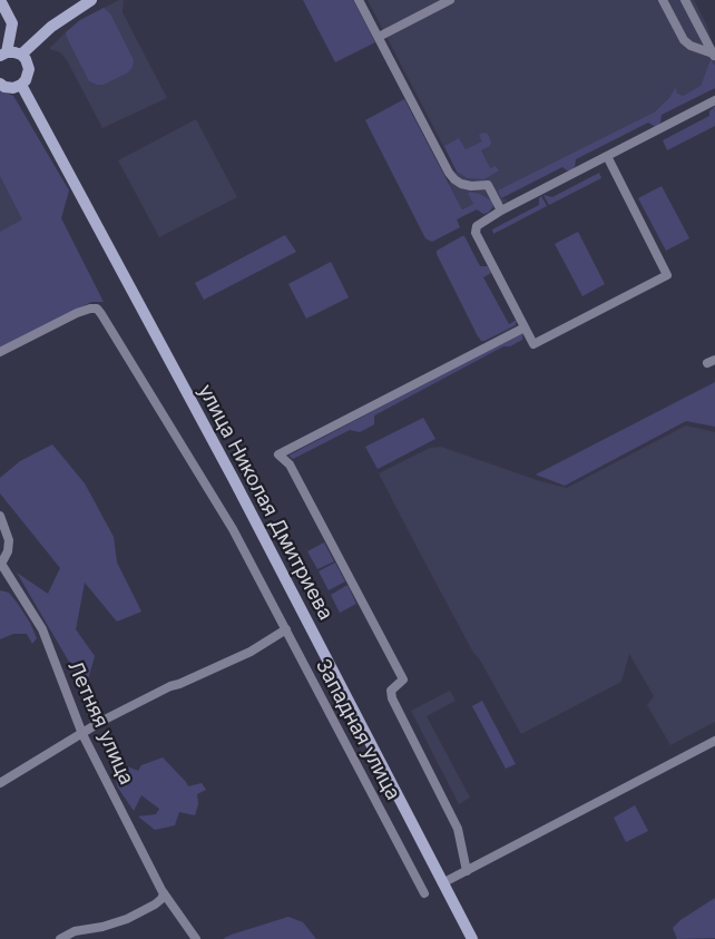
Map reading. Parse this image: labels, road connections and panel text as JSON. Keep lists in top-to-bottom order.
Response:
{
  "streets": {
    "main road": ["улица Николая Дмитриева"],
    "street": ["Летняя улица", "Западная улица"]
  }
}
